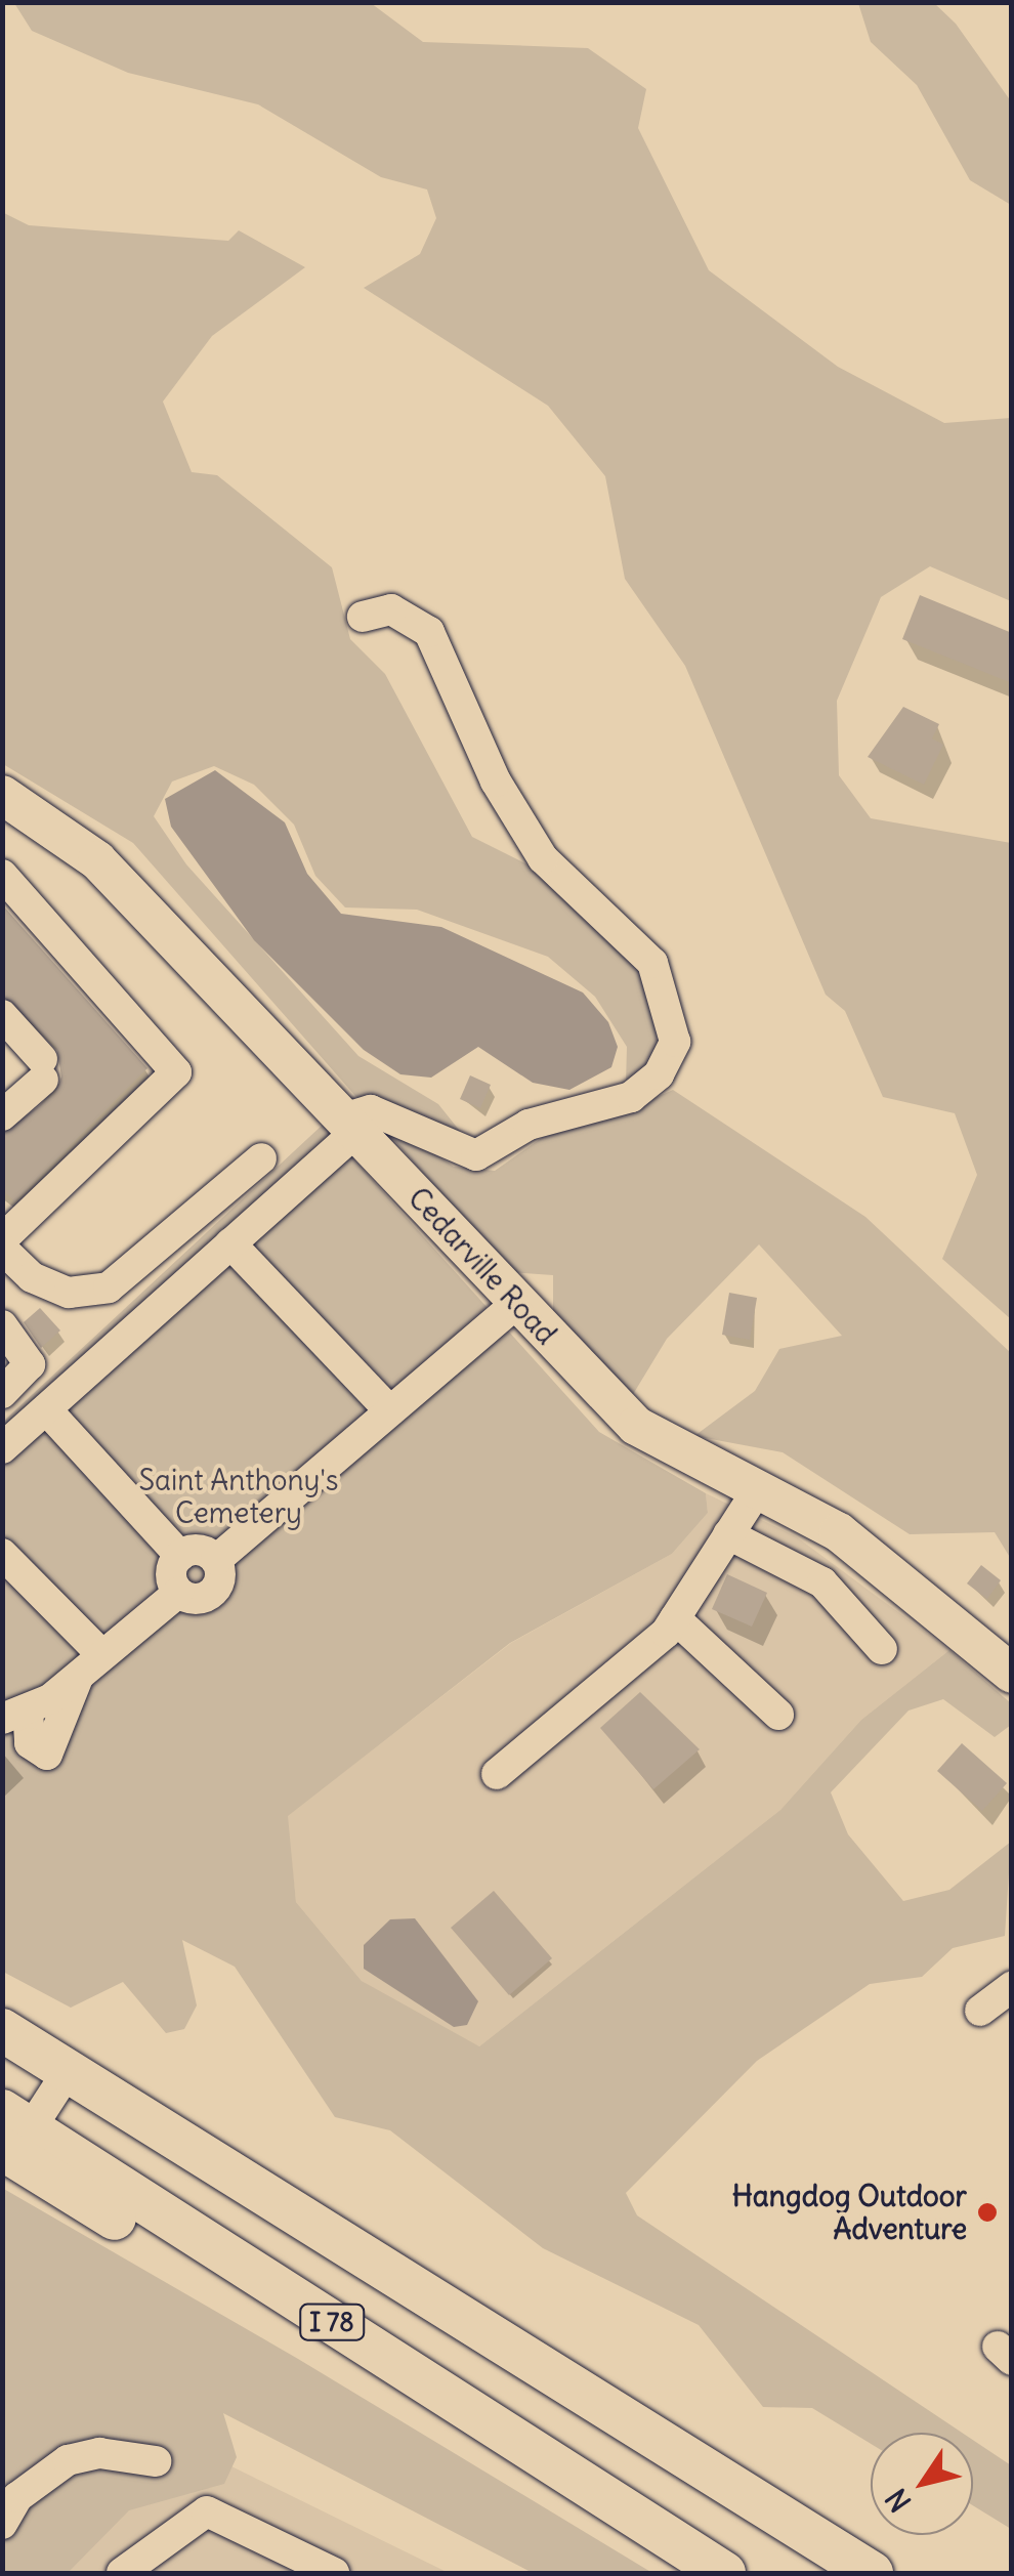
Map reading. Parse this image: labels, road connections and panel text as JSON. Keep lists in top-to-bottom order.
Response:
{
  "streets": {
    "highway": ["I 78"],
    "main road": ["Cedarville Road"]
  },
  "parks": ["Saint Anthony's Cemetery"],
  "places": ["Hangdog Outdoor Adventure"],
  "north": "bottom left"
}
